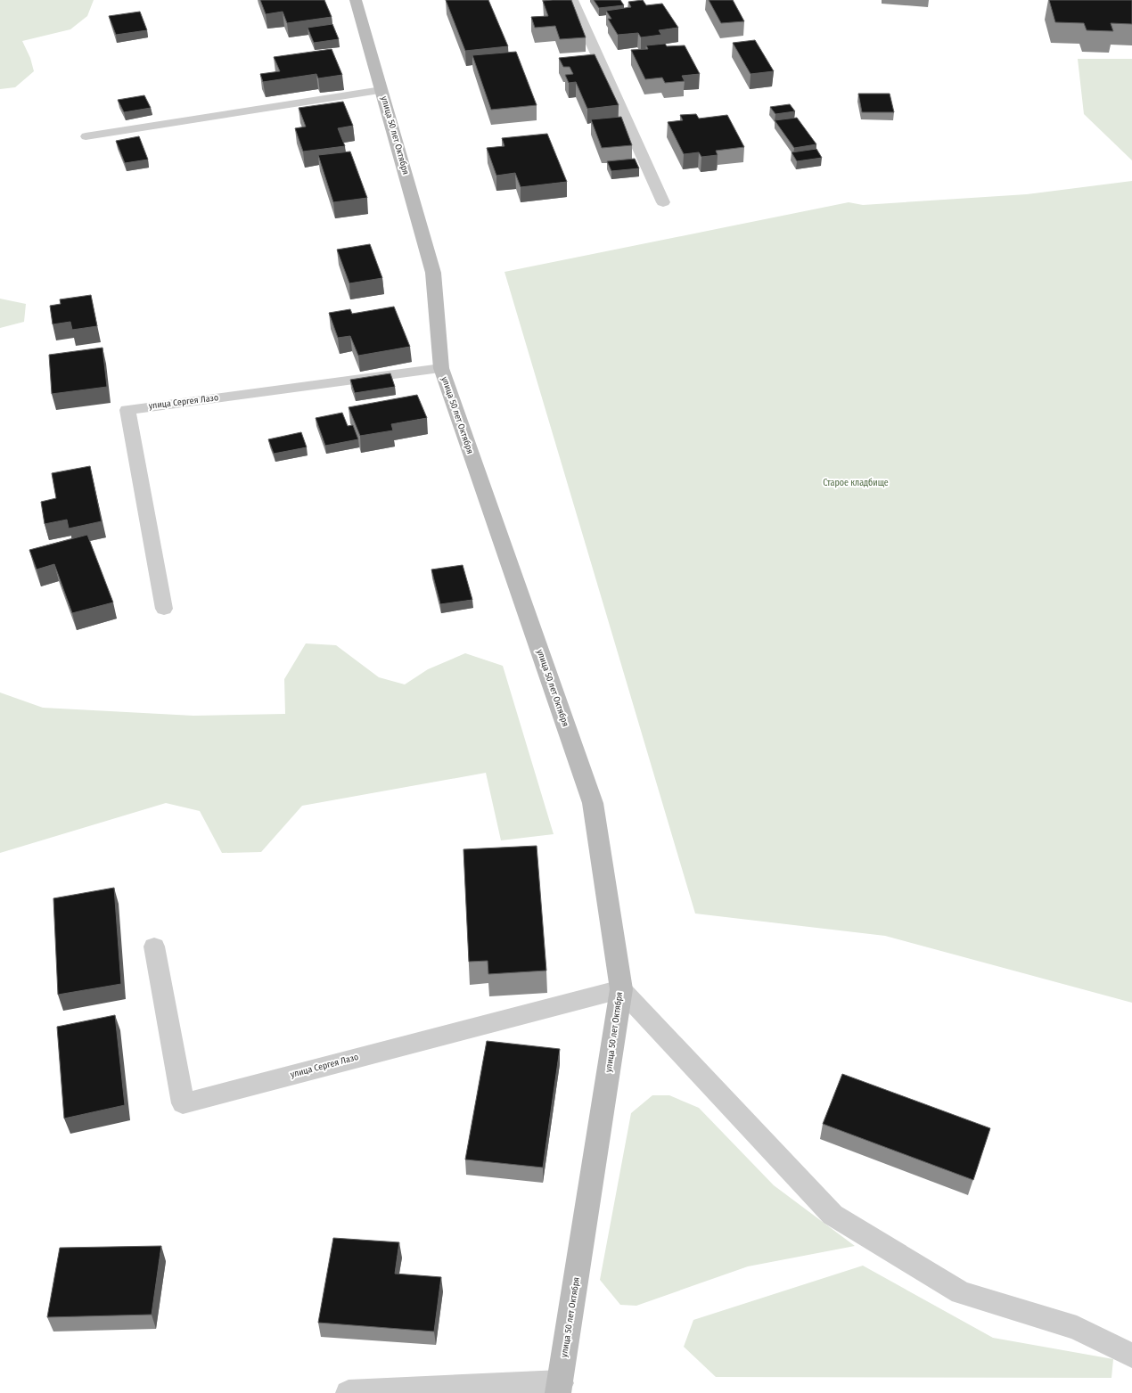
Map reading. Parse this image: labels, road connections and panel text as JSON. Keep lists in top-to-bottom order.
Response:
{
  "streets": {
    "main road": ["улица 50 лет Октября"],
    "street": ["улица Сергея Лазо"]
  },
  "crossings": [
    ["улица 50 лет Октября", "улица Сергея Лазо"]
  ],
  "parks": ["Старое кладбище"]
}
